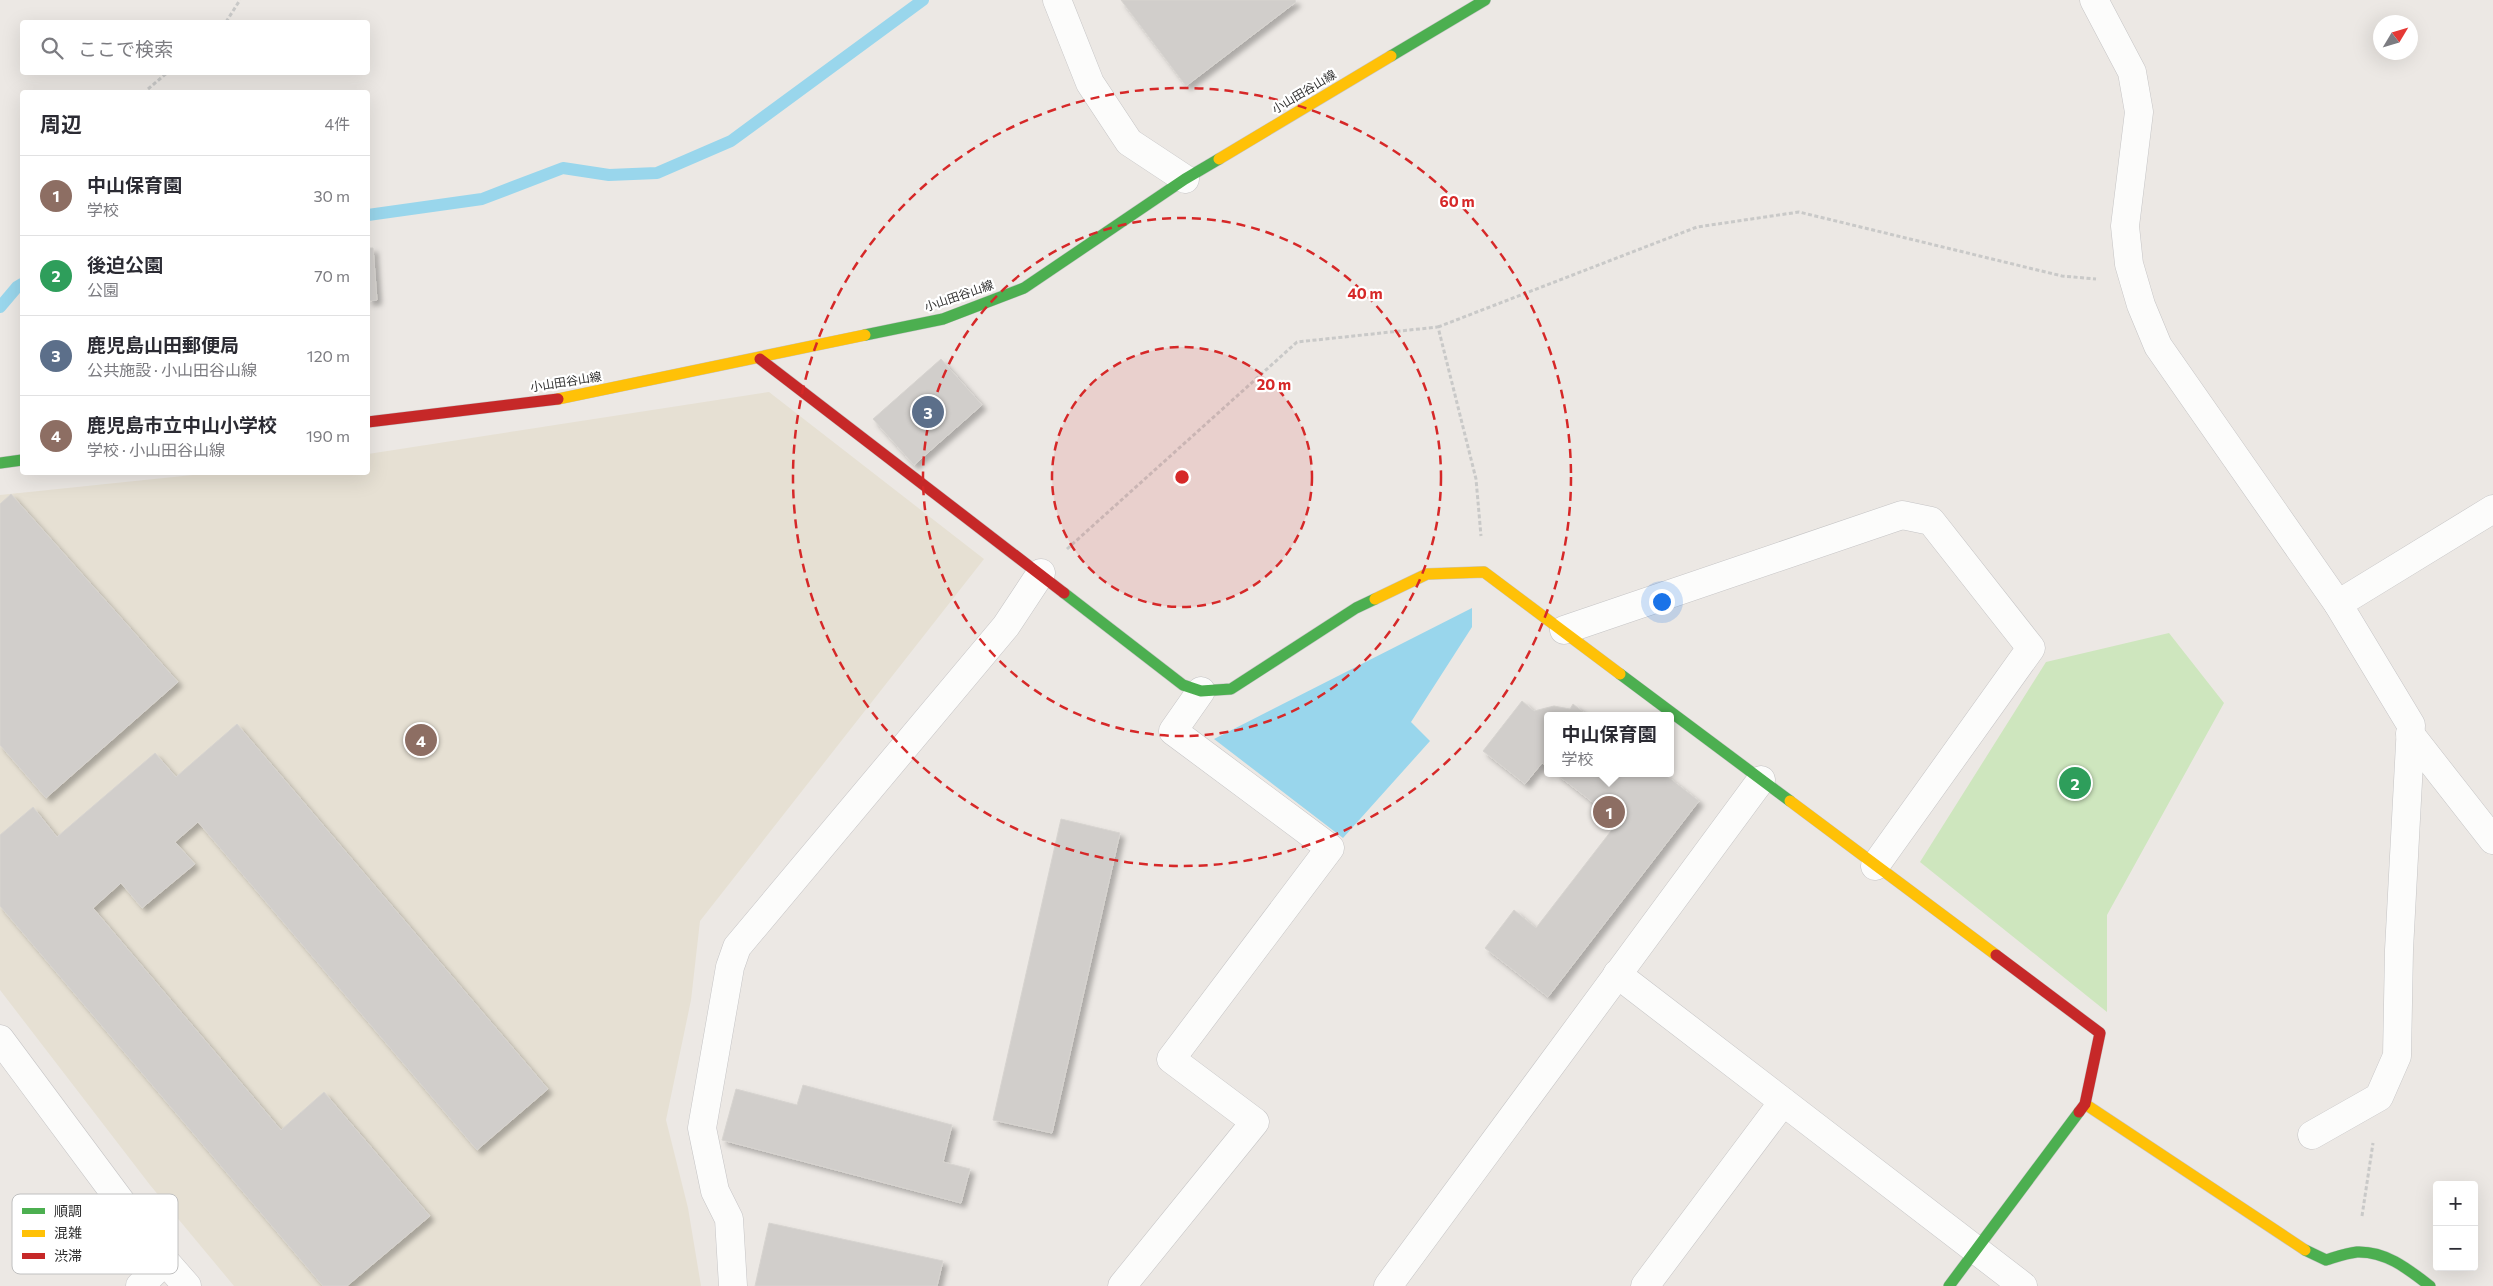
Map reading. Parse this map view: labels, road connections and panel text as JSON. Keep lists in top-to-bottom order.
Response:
{
  "streets": {
    "street": ["小山田谷山線"]
  },
  "legend": ["順調", "混雑", "渋滞"],
  "north": "top right",
  "page": {
    "search": "ここで検索",
    "heading": ["周辺", "4件"],
    "list": [
      {
        "mark": "1",
        "name": "中山保育園",
        "note": "学校",
        "value": "30 m"
      },
      {
        "mark": "2",
        "name": "後迫公園",
        "note": "公園",
        "value": "70 m"
      },
      {
        "mark": "3",
        "name": "鹿児島山田郵便局",
        "note": "公共施設 · 小山田谷山線",
        "value": "120 m"
      },
      {
        "mark": "4",
        "name": "鹿児島市立中山小学校",
        "note": "学校 · 小山田谷山線",
        "value": "190 m"
      }
    ],
    "pins": [
      "3",
      "4",
      "2",
      "1"
    ],
    "popup": ["中山保育園", "学校"],
    "map_buttons": ["+", "−"]
  },
  "rings": ["60 m", "40 m", "20 m"]
}
